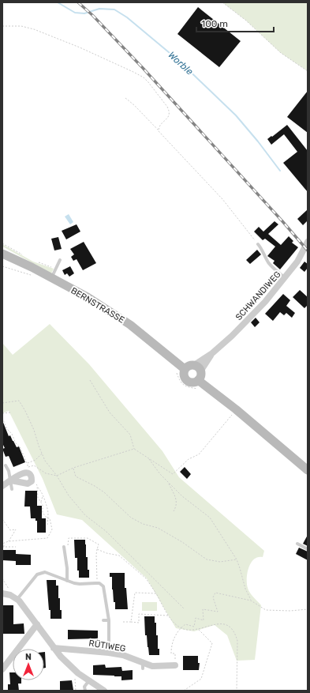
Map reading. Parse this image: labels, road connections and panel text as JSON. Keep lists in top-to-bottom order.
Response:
{
  "streets": {
    "main road": ["BERNSTRASSE"],
    "street": ["SCHWANDIWEG", "RÜTIWEG"]
  },
  "crossings": [
    ["SCHWANDIWEG", "BERNSTRASSE"]
  ],
  "water": ["Worble"],
  "scale_bar": "100 m",
  "north": "top"
}
